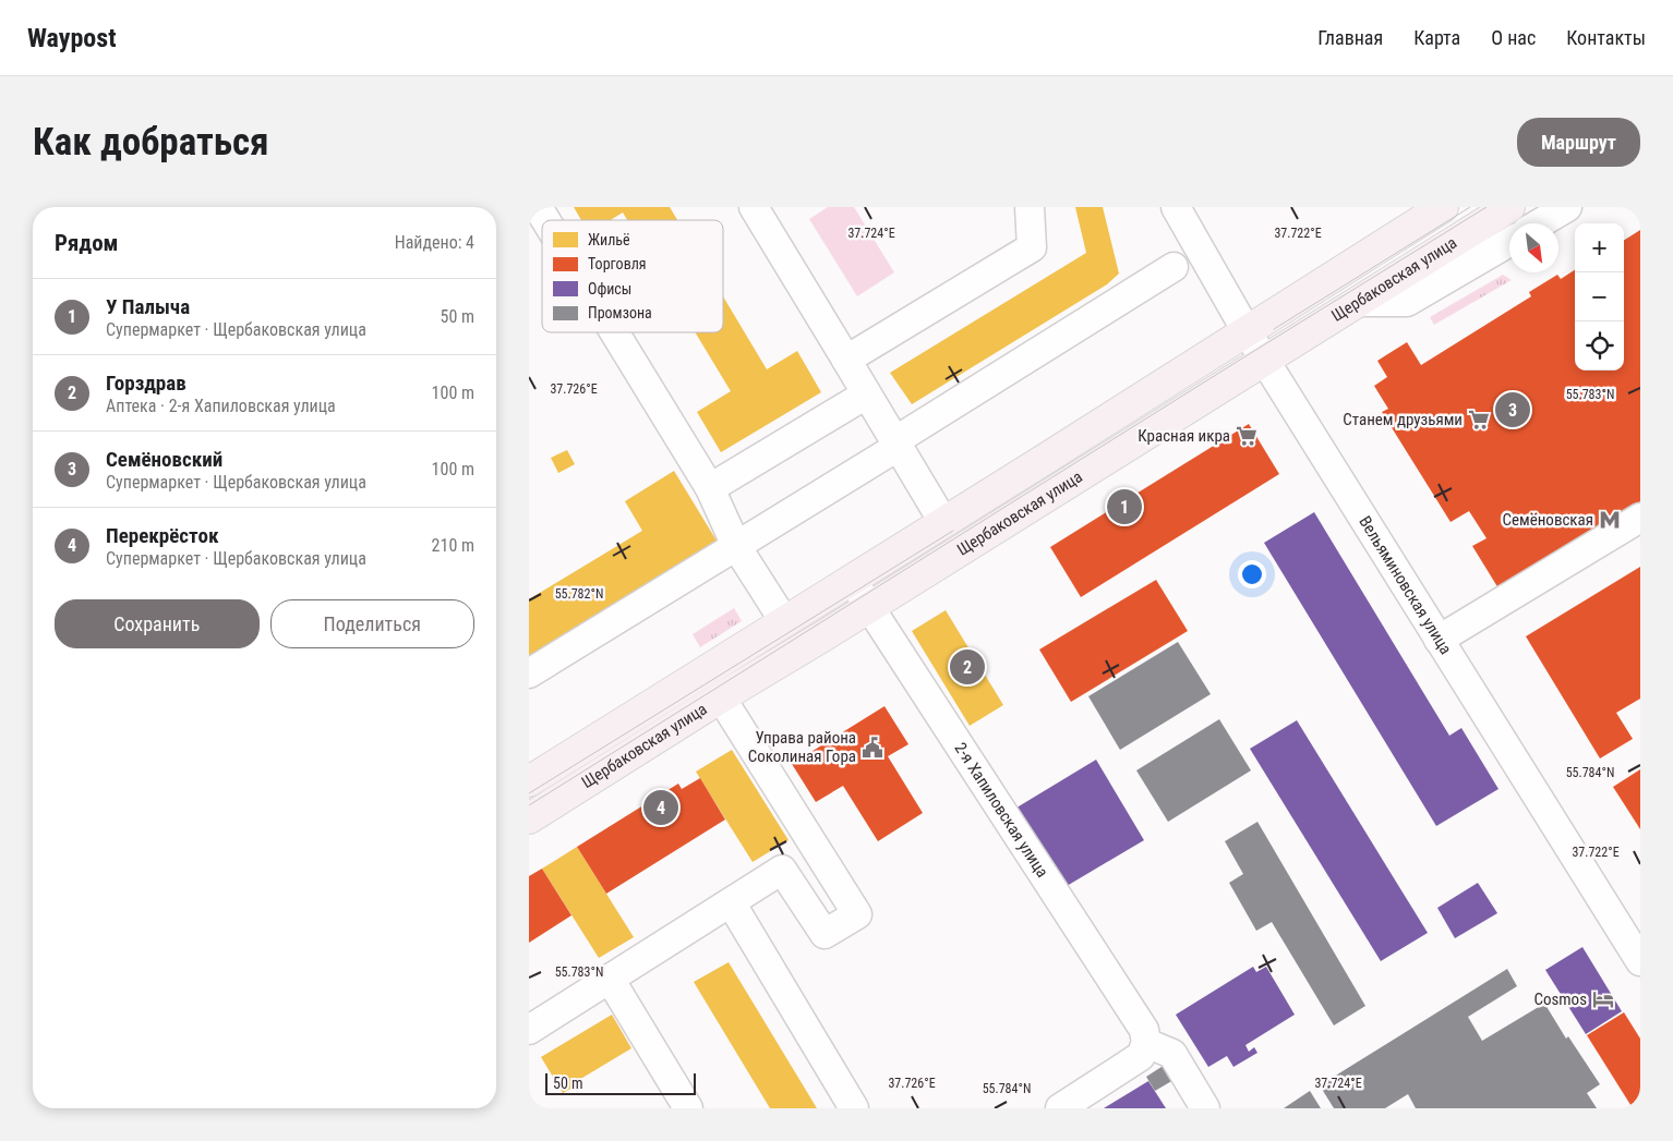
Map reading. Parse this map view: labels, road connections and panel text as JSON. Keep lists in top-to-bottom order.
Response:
{
  "streets": {
    "main road": ["Щербаковская улица"],
    "street": ["Вельяминовская улица", "2-я Хапиловская улица"]
  },
  "crossings": [
    ["Щербаковская улица", "Вельяминовская улица"],
    ["Щербаковская улица", "2-я Хапиловская улица"]
  ],
  "places": {
    "supermarket": ["Станем друзьями", "Красная икра"],
    "metro station": ["Семёновская"],
    "public building": ["Управа района Соколиная Гора"],
    "hotel": ["Cosmos"]
  },
  "legend": [
    "Жильё",
    "Торговля",
    "Офисы",
    "Промзона"
  ],
  "scale_bar": "50 m",
  "north": "bottom right",
  "page": {
    "header": "Waypost",
    "nav": [
      "Главная",
      "Карта",
      "О нас",
      "Контакты"
    ],
    "buttons": [
      "Маршрут",
      ["Сохранить", "Поделиться"]
    ],
    "title": "Как добраться",
    "heading": ["Рядом", "Найдено: 4"],
    "map_buttons": ["+", "−"],
    "list": [
      {
        "mark": "1",
        "name": "У Палыча",
        "note": "Супермаркет · Щербаковская улица",
        "value": "50 m"
      },
      {
        "mark": "2",
        "name": "Горздрав",
        "note": "Аптека · 2-я Хапиловская улица",
        "value": "100 m"
      },
      {
        "mark": "3",
        "name": "Семёновский",
        "note": "Супермаркет · Щербаковская улица",
        "value": "100 m"
      },
      {
        "mark": "4",
        "name": "Перекрёсток",
        "note": "Супермаркет · Щербаковская улица",
        "value": "210 m"
      }
    ],
    "pins": [
      "3",
      "1",
      "2",
      "4"
    ],
    "scale": "50 m"
  },
  "coordinates": [
    "37.724°E",
    "37.722°E",
    "37.726°E",
    "55.783°N",
    "55.782°N",
    "55.784°N"
  ]
}
